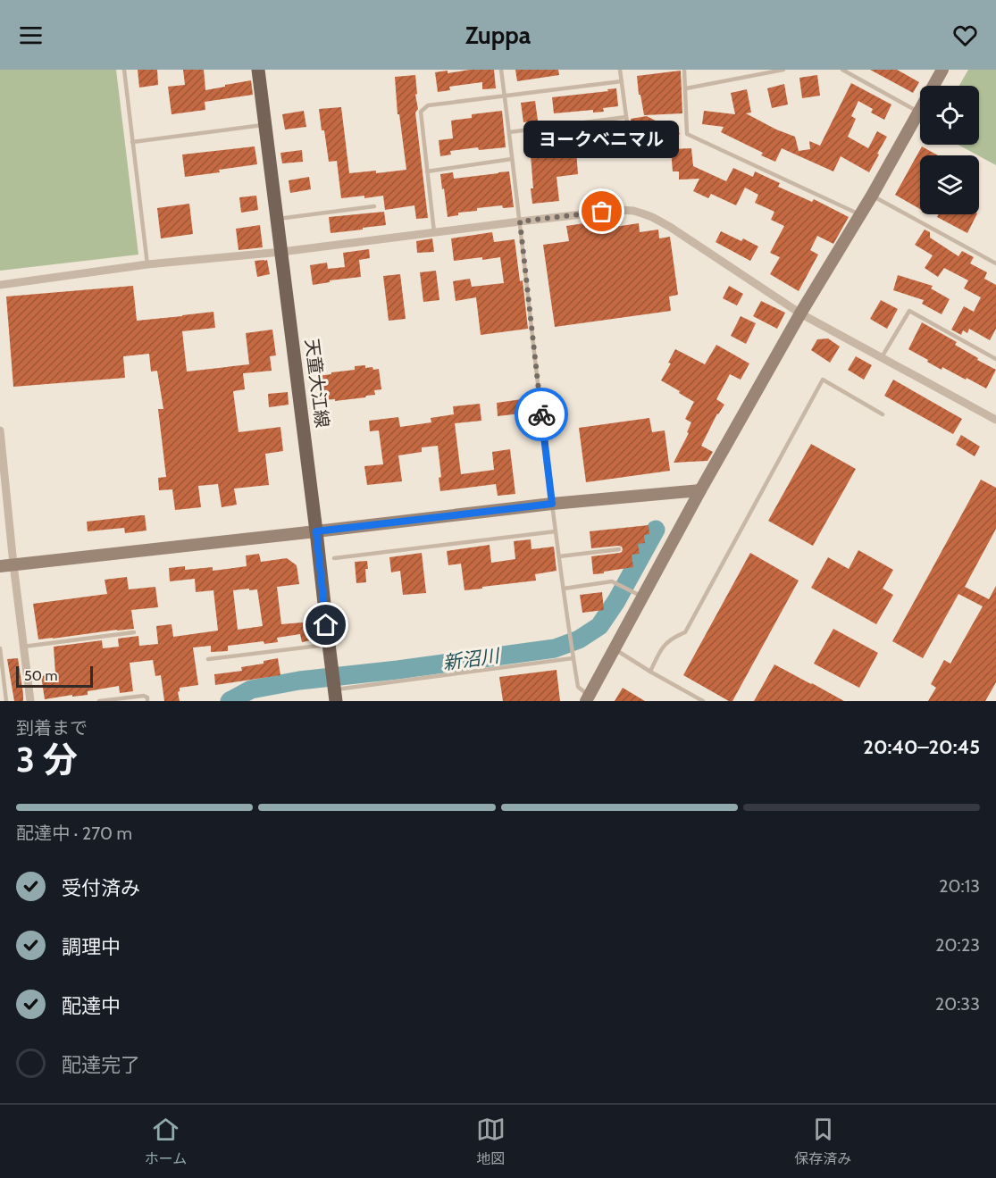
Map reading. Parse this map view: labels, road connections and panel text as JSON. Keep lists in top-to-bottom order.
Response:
{
  "streets": {
    "main road": ["天童大江線"]
  },
  "water": ["新沼川"],
  "places": ["ヨークベニマル"],
  "scale_bar": "50 m",
  "page": {
    "header": "Zuppa",
    "bubble": "ヨークベニマル",
    "scale": "50 m",
    "heading": ["3 分", "到着まで", "20:40–20:45"],
    "bar": "配達中 · 270 m",
    "list": [
      ["受付済み", "20:13"],
      ["調理中", "20:23"],
      ["配達中", "20:33"],
      "配達完了"
    ],
    "tabs": ["ホーム", "地図", "保存済み"]
  }
}
